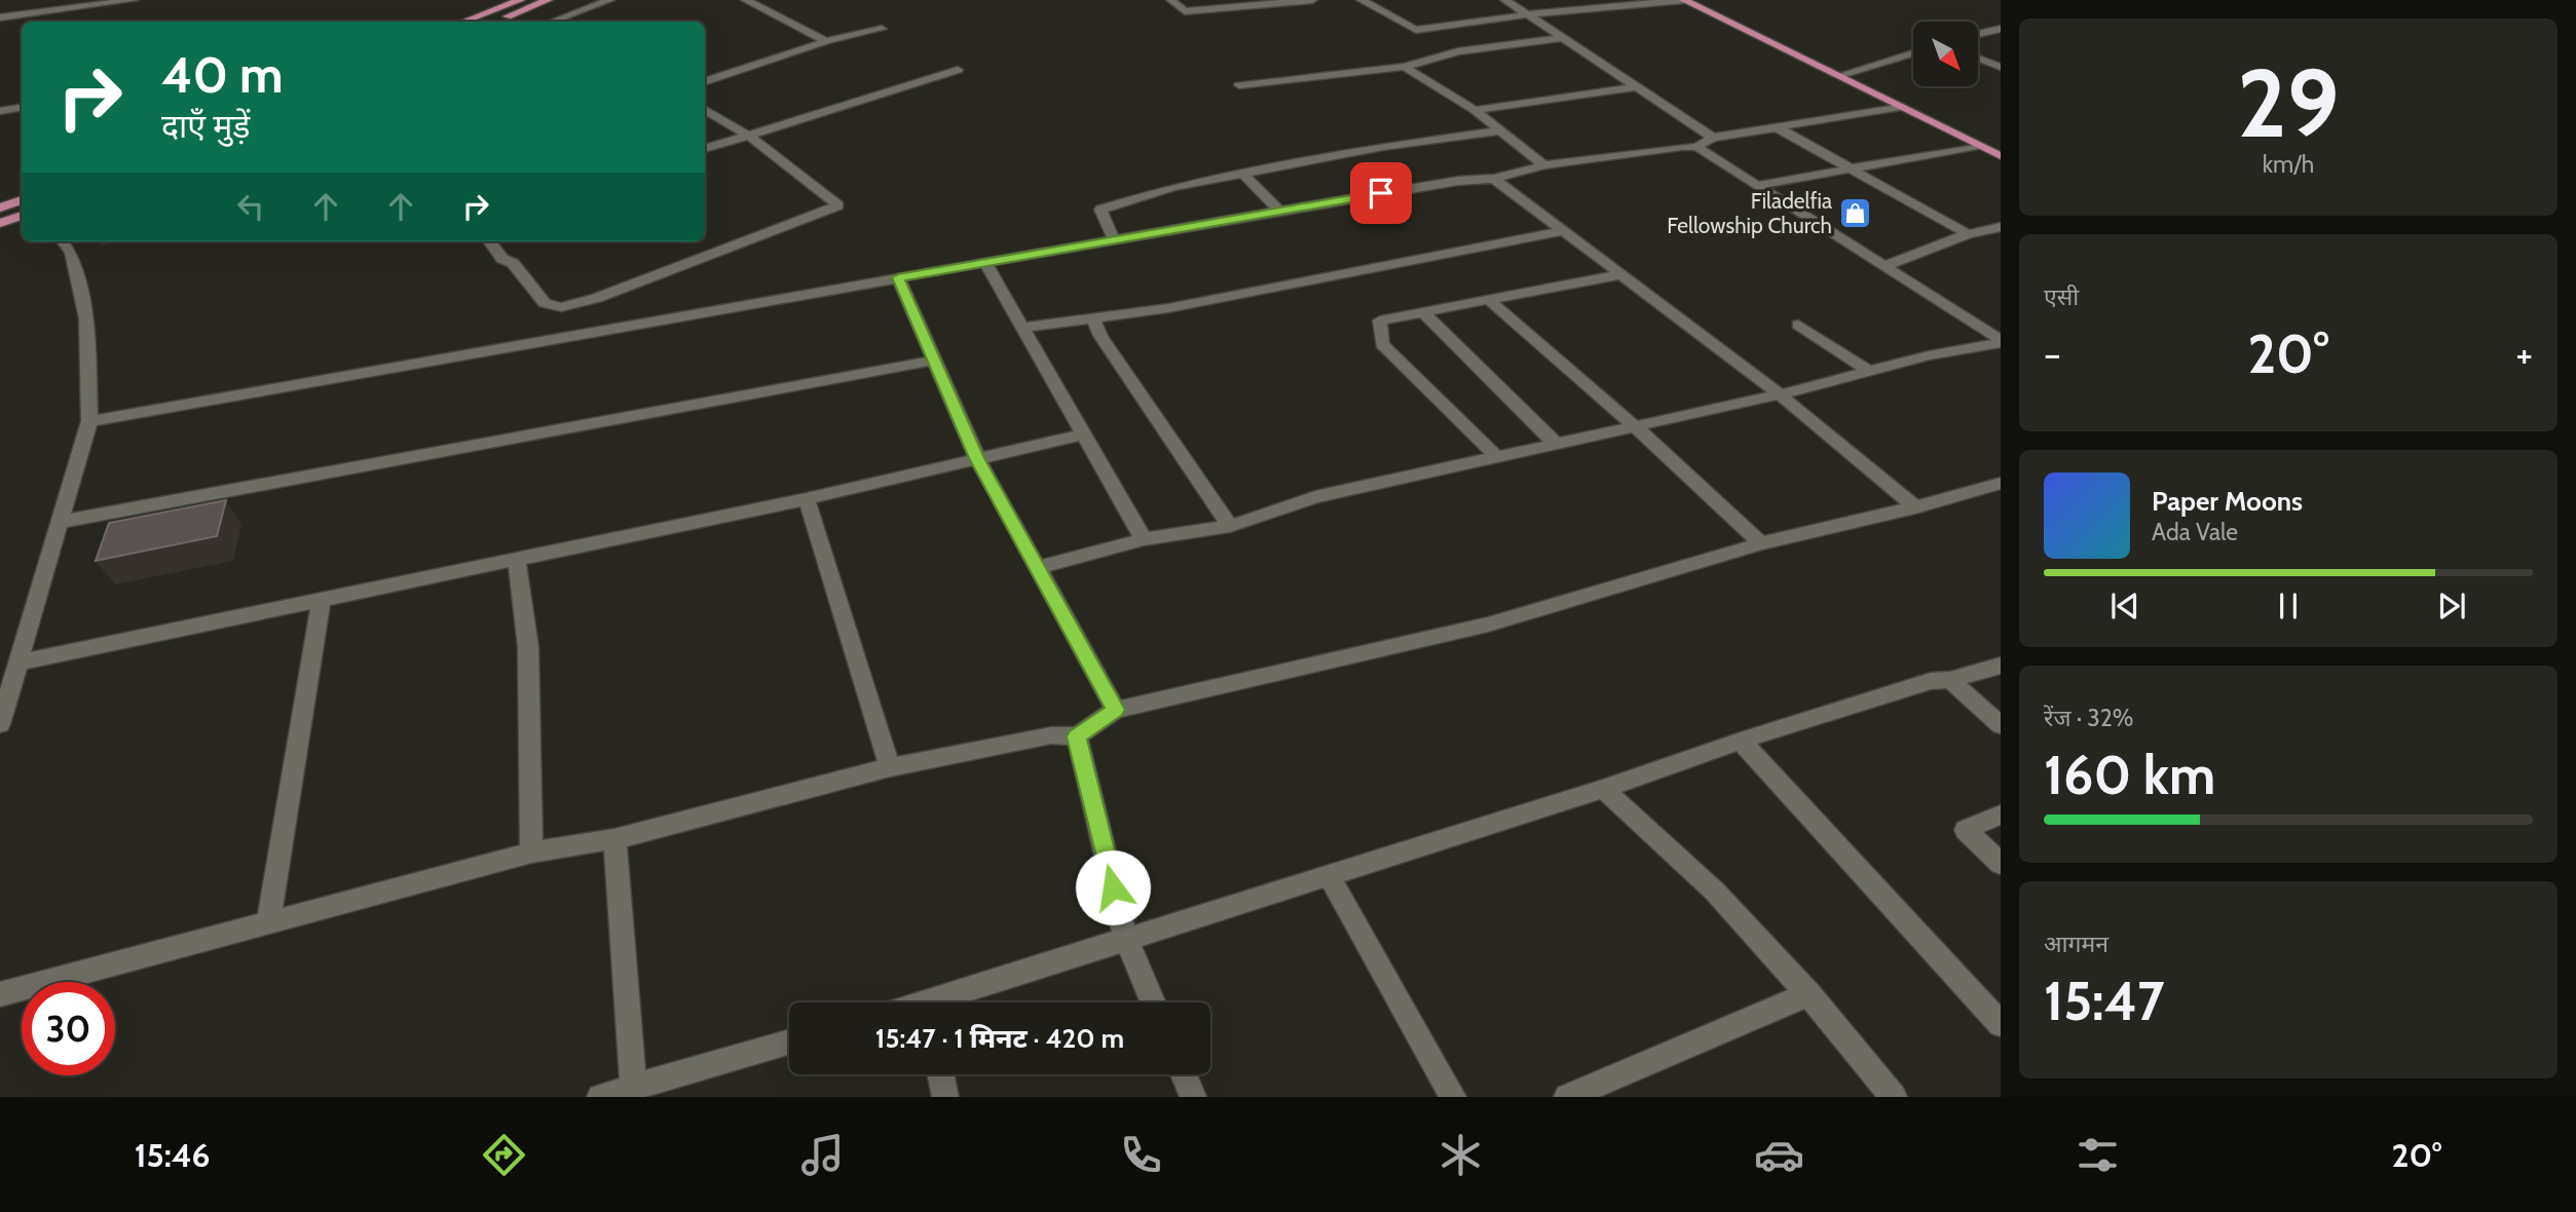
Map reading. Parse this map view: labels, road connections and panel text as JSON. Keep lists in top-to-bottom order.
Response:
{
  "places": {
    "shop": ["Filadelfia Fellowship Church"]
  },
  "north": "bottom right",
  "page": {
    "tile": [
      ["29", "km/h"],
      "एसी",
      ["रेंज · 32%", "160 km"],
      ["आगमन", "15:47"]
    ],
    "turn": ["40 m", "दाएँ मुड़ें"],
    "heat": ["−", "20°", "+"],
    "song": ["Paper Moons", "Ada Vale"],
    "limit": "30",
    "trip": "15:47 · 1 मिनट · 420 m",
    "tabs": ["15:46", "20°"]
  }
}
